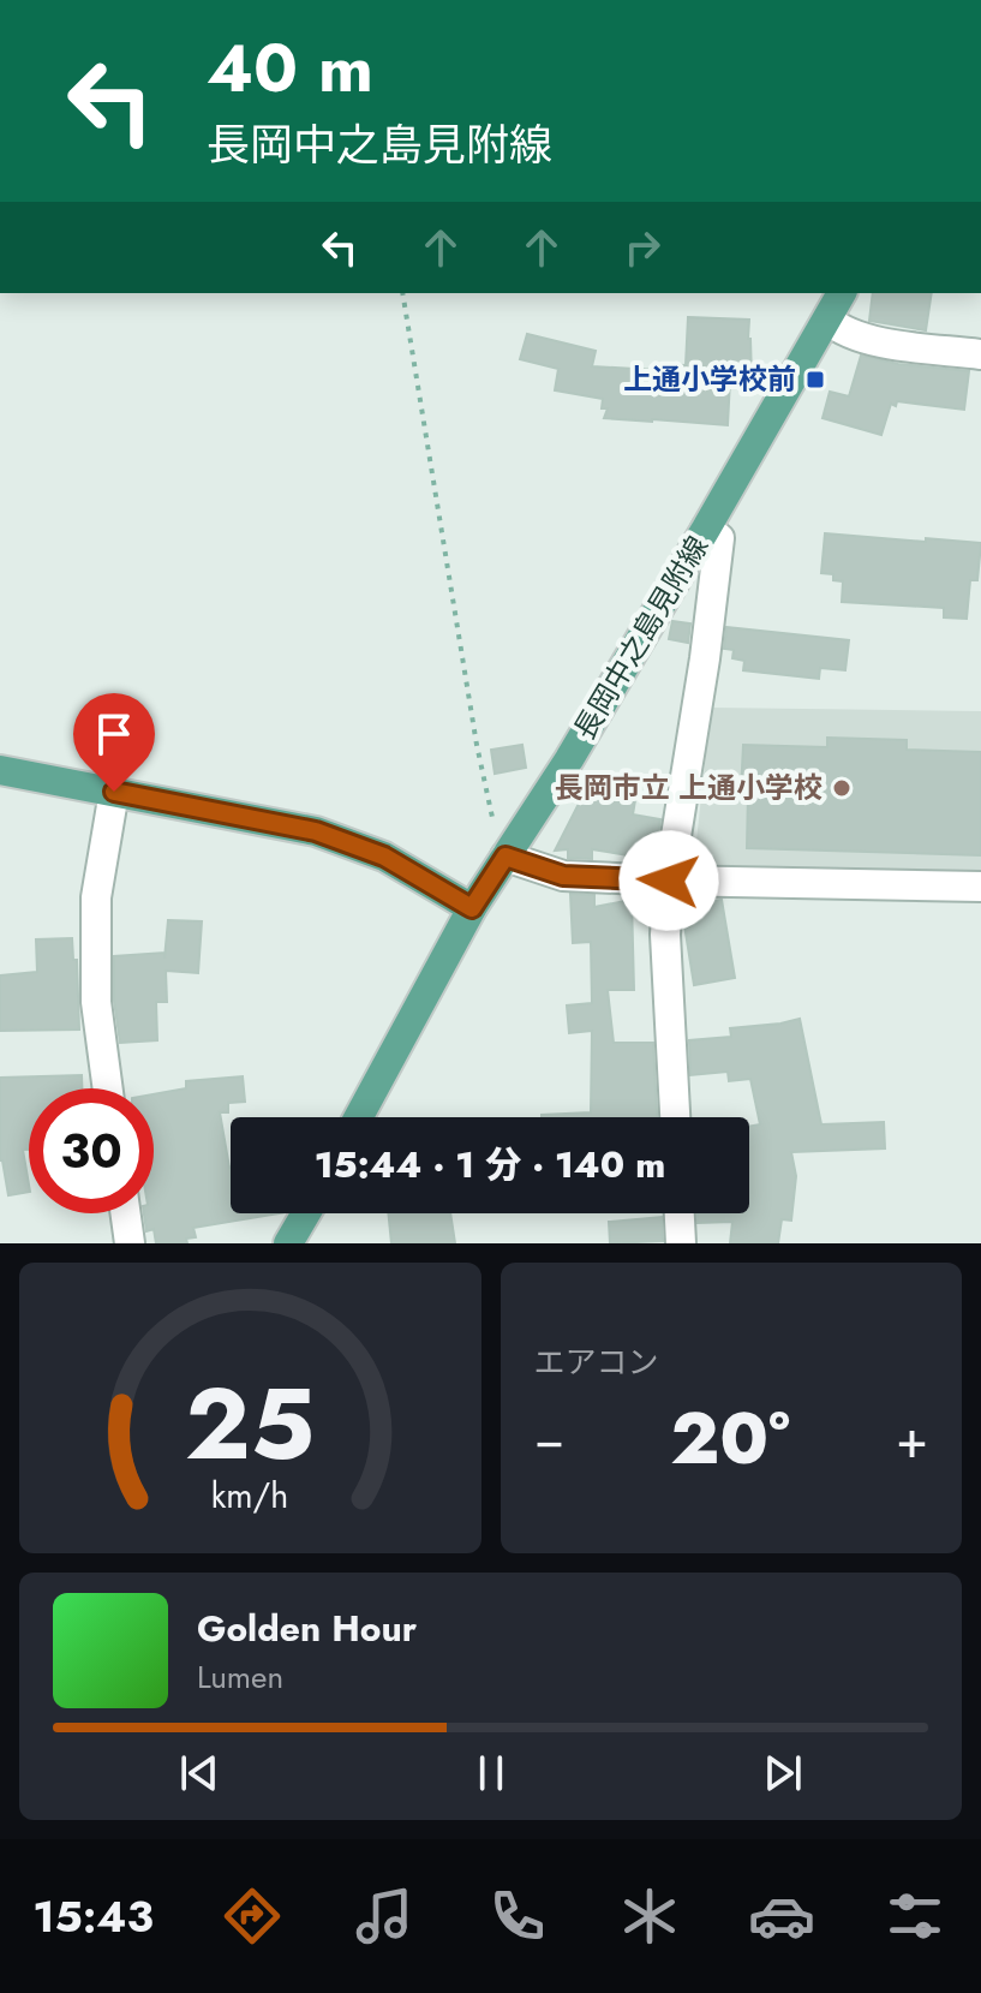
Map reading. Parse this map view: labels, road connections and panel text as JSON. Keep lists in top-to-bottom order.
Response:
{
  "streets": {
    "main road": ["長岡中之島見附線"]
  },
  "places": {
    "transit": ["上通小学校前"],
    "other": ["長岡市立 上通小学校"]
  },
  "page": {
    "turn": ["40 m", "長岡中之島見附線"],
    "limit": "30",
    "trip": "15:44 · 1 分 · 140 m",
    "tile": "エアコン",
    "heat": ["−", "20°", "+"],
    "song": ["Golden Hour", "Lumen"],
    "tabs": "15:43",
    "gauge": ["25", "km/h"]
  }
}
